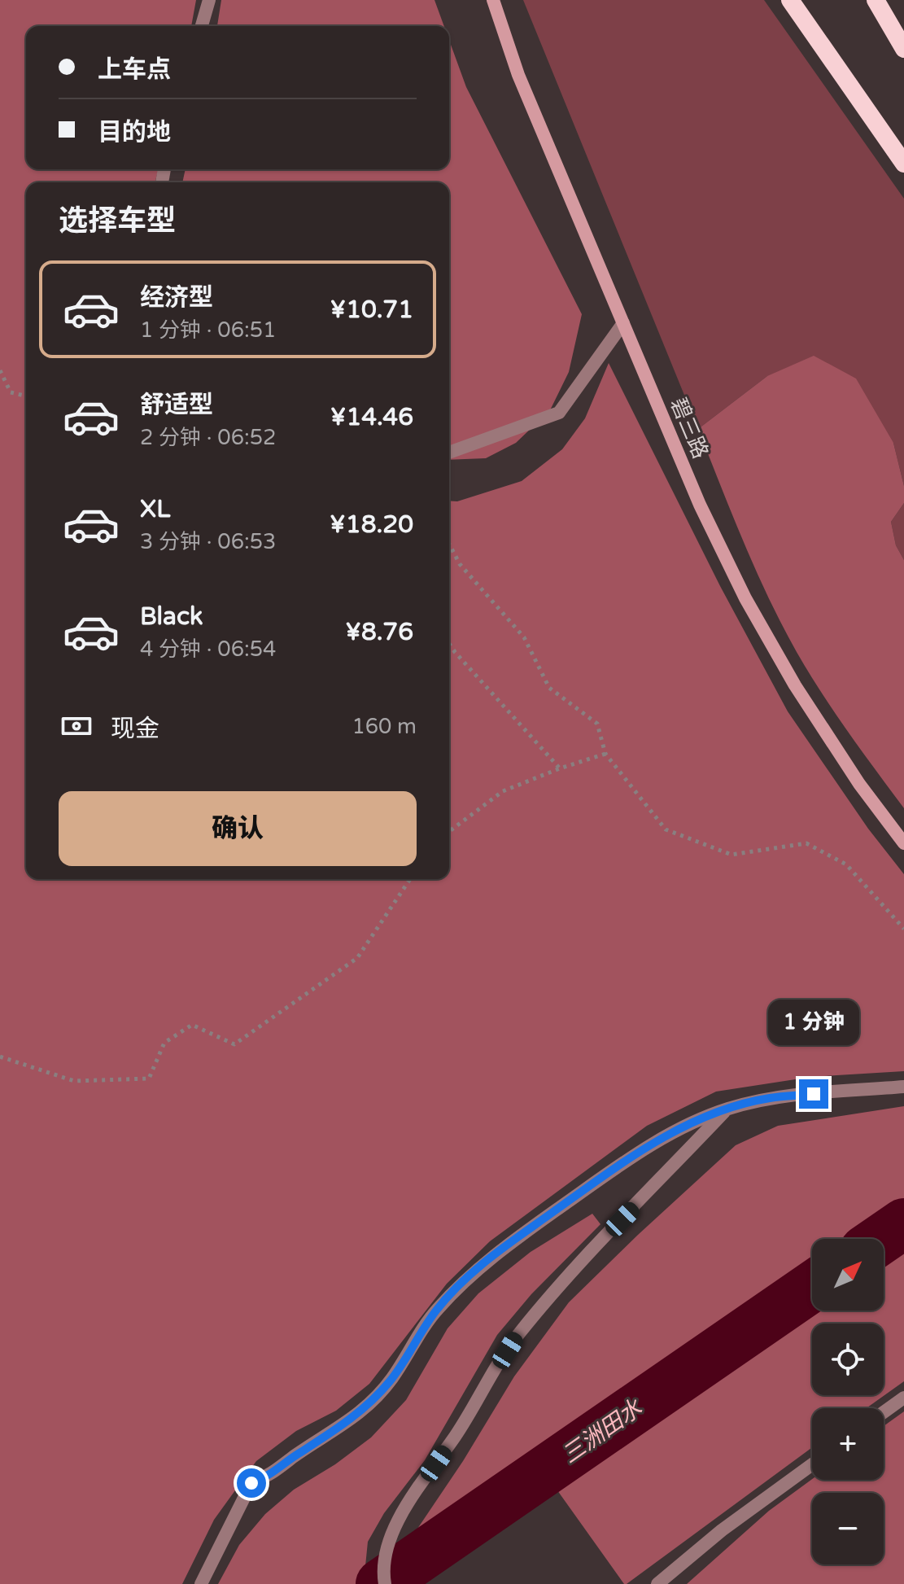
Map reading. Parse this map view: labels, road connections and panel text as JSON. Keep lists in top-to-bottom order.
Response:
{
  "streets": {
    "main road": ["碧三路"]
  },
  "water": ["三洲田水"],
  "north": "top right",
  "page": {
    "banner": ["上车点", "目的地"],
    "heading": "选择车型",
    "list": [
      {
        "name": "经济型",
        "note": "1 分钟 · 06:51",
        "value": "¥10.71"
      },
      {
        "name": "舒适型",
        "note": "2 分钟 · 06:52",
        "value": "¥14.46"
      },
      {
        "name": "XL",
        "note": "3 分钟 · 06:53",
        "value": "¥18.20"
      },
      {
        "name": "Black",
        "note": "4 分钟 · 06:54",
        "value": "¥8.76"
      }
    ],
    "pay": ["现金", "160 m"],
    "buttons": "确认",
    "bubble": "1 分钟",
    "map_buttons": ["+", "−"]
  }
}
